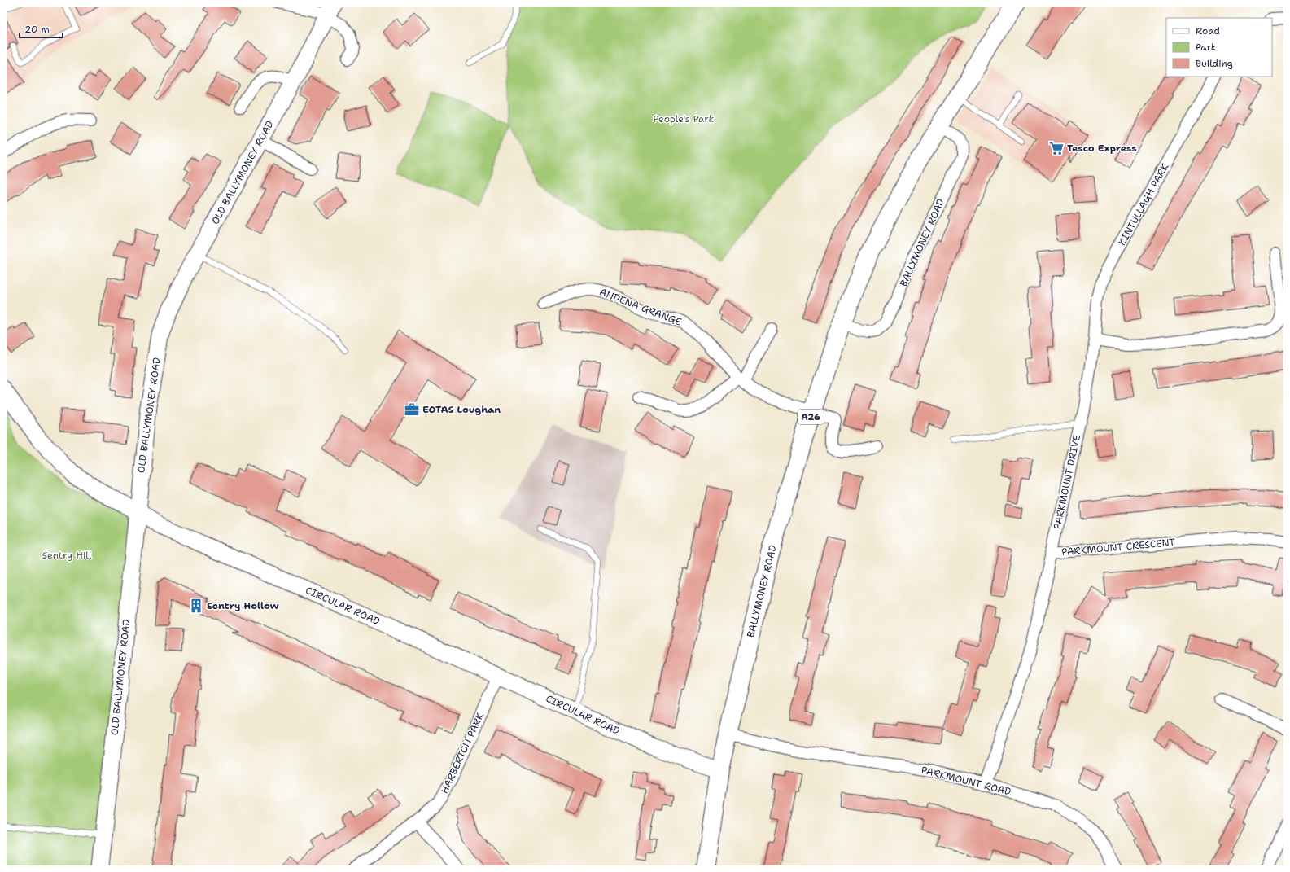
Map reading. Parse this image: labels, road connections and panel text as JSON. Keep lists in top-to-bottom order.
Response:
{
  "streets": {
    "main road": ["BALLYMONEY ROAD", "A26"],
    "street": [
      "OLD BALLYMONEY ROAD",
      "KINTULLAGH PARK",
      "ANDENA GRANGE",
      "PARKMOUNT DRIVE",
      "PARKMOUNT CRESCENT",
      "CIRCULAR ROAD",
      "HARBERTON PARK",
      "PARKMOUNT ROAD"
    ]
  },
  "crossings": [
    ["OLD BALLYMONEY ROAD", "CIRCULAR ROAD"],
    ["KINTULLAGH PARK", "PARKMOUNT DRIVE"],
    ["BALLYMONEY ROAD", "ANDENA GRANGE"],
    ["BALLYMONEY ROAD", "CIRCULAR ROAD"],
    ["BALLYMONEY ROAD", "PARKMOUNT ROAD"],
    ["PARKMOUNT DRIVE", "PARKMOUNT CRESCENT"],
    ["PARKMOUNT CRESCENT", "PARKMOUNT ROAD"],
    ["CIRCULAR ROAD", "HARBERTON PARK"]
  ],
  "parks": ["People's Park", "Sentry Hill"],
  "places": {
    "supermarket": ["Tesco Express"],
    "office": ["EOTAS Loughan"],
    "building": ["Sentry Hollow"]
  },
  "legend": ["Road", "Park", "Building"],
  "scale_bar": "20 m"
}
